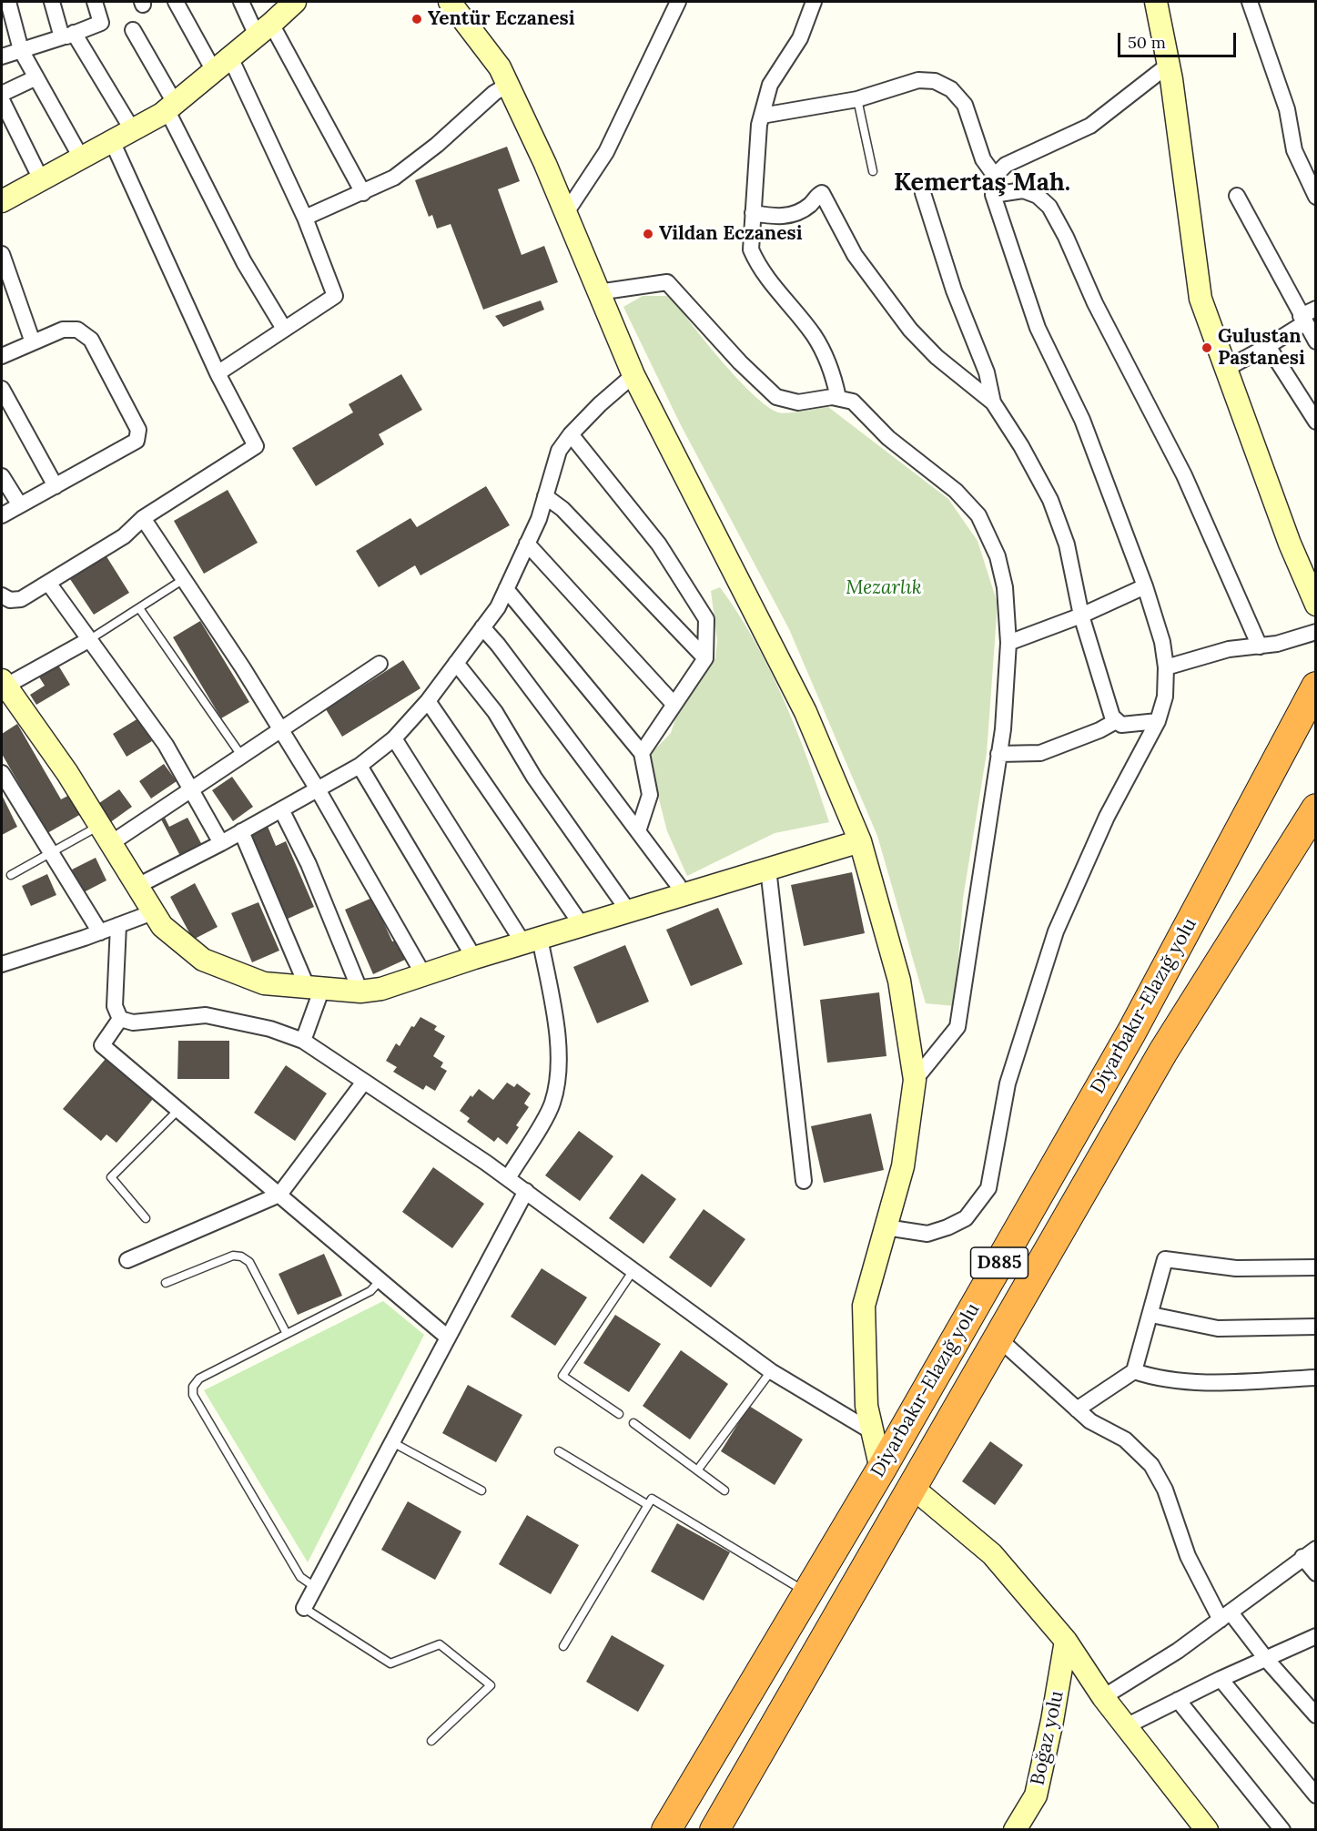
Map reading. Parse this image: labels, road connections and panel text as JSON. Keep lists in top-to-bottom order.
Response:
{
  "streets": {
    "highway": ["Diyarbakır-Elazığ yolu", "D885"],
    "street": ["Boğaz yolu"]
  },
  "districts": ["Kemertaş Mah."],
  "parks": ["Mezarlık"],
  "places": ["Yentür Eczanesi", "Vildan Eczanesi", "Gulustan Pastanesi"],
  "scale_bar": "50 m"
}
